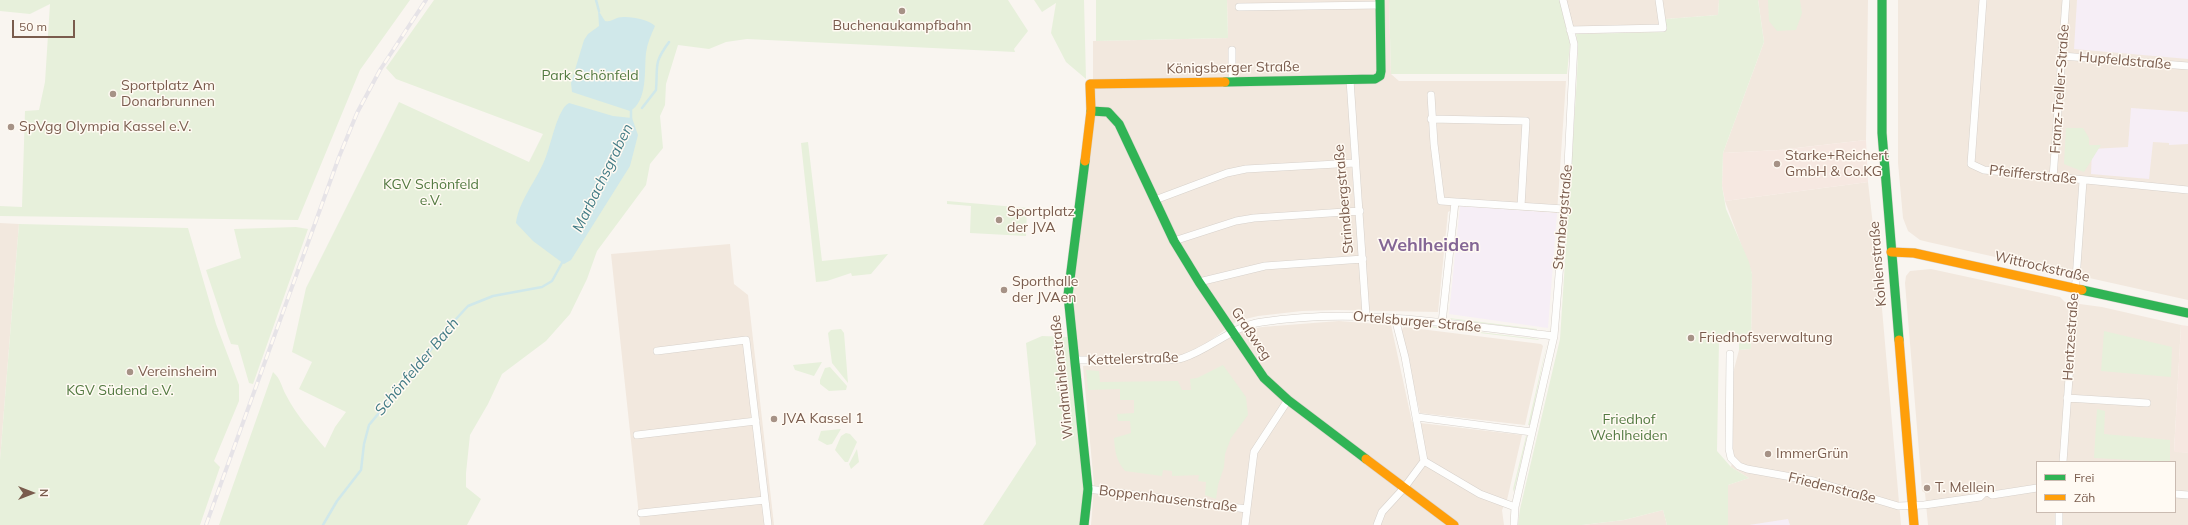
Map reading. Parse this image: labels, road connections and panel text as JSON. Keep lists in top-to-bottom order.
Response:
{
  "streets": {
    "street": [
      "Hupfeldstraße",
      "Königsberger Straße",
      "Franz-Treller-Straße",
      "Pfeifferstraße",
      "Strindbergstraße",
      "Sternbergstraße",
      "Kohlenstraße",
      "Wittrockstraße",
      "Ortelsburger Straße",
      "Graßweg",
      "Hentzestraße",
      "Kettelerstraße",
      "Windmühlenstraße",
      "Friedenstraße",
      "Boppenhausenstraße"
    ]
  },
  "crossings": [
    ["Hupfeldstraße", "Franz-Treller-Straße"],
    ["Königsberger Straße", "Strindbergstraße"],
    ["Königsberger Straße", "Windmühlenstraße"],
    ["Franz-Treller-Straße", "Pfeifferstraße"],
    ["Pfeifferstraße", "Hentzestraße"],
    ["Strindbergstraße", "Ortelsburger Straße"],
    ["Sternbergstraße", "Ortelsburger Straße"],
    ["Kohlenstraße", "Wittrockstraße"],
    ["Kohlenstraße", "Friedenstraße"],
    ["Wittrockstraße", "Hentzestraße"],
    ["Ortelsburger Straße", "Graßweg"],
    ["Ortelsburger Straße", "Kettelerstraße"],
    ["Graßweg", "Kettelerstraße"],
    ["Graßweg", "Windmühlenstraße"],
    ["Kettelerstraße", "Windmühlenstraße"],
    ["Windmühlenstraße", "Boppenhausenstraße"]
  ],
  "districts": ["Wehlheiden"],
  "water": ["Marbachsgraben", "Schönfelder Bach"],
  "parks": [
    "Park Schönfeld",
    "KGV Schönfeld e.V.",
    "KGV Südend e.V.",
    "Friedhof Wehlheiden"
  ],
  "places": [
    "Buchenaukampfbahn",
    "Sportplatz Am Donarbrunnen",
    "SpVgg Olympia Kassel e.V.",
    "Starke+Reichert GmbH & Co.KG",
    "Sportplatz der JVA",
    "Sporthalle der JVAen",
    "Friedhofsverwaltung",
    "Vereinsheim",
    "JVA Kassel 1",
    "ImmerGrün",
    "T. Mellein"
  ],
  "legend": ["Frei", "Zäh"],
  "scale_bar": "50 m",
  "north": "right"
}
